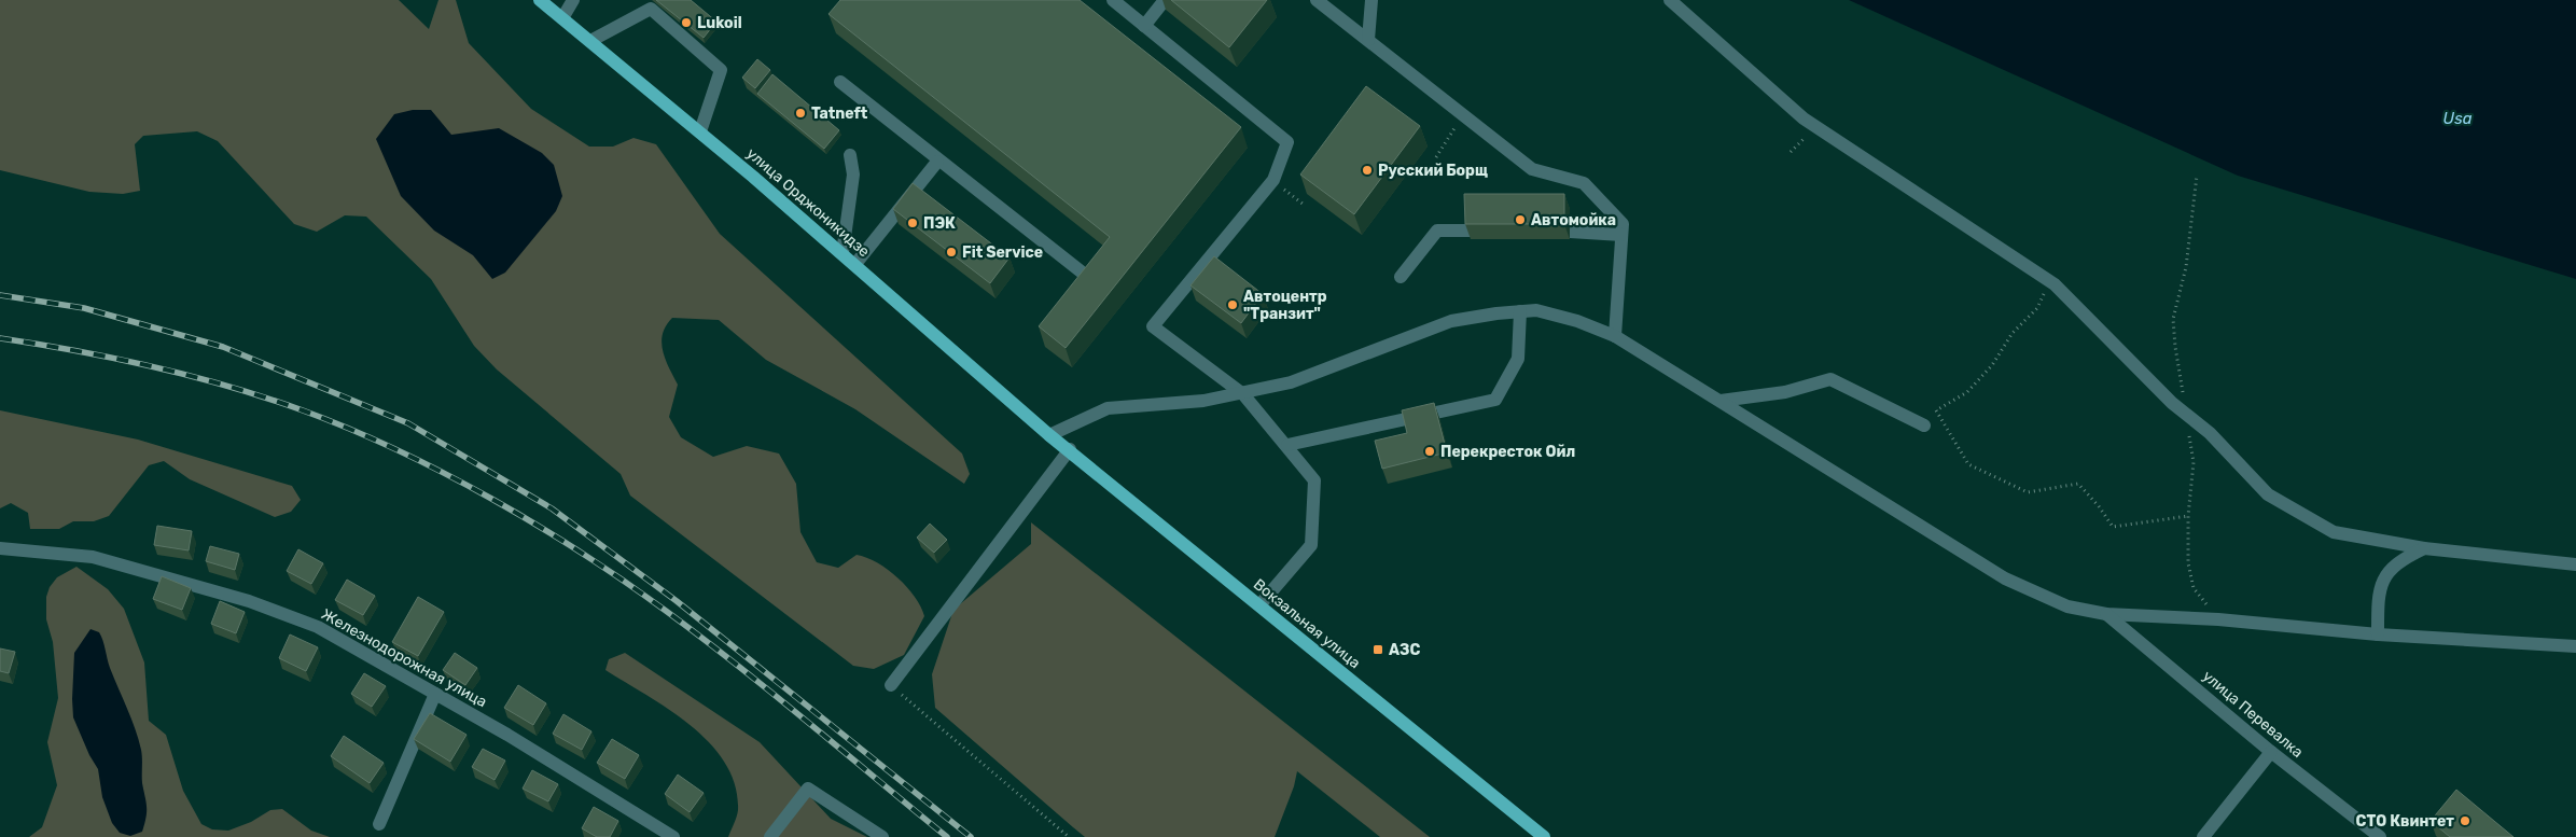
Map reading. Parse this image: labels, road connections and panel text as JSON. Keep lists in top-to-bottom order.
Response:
{
  "streets": {
    "main road": ["улица Орджоникидзе", "Вокзальная улица"],
    "street": ["Железнодорожная улица", "улица Перевалка"]
  },
  "crossings": [
    ["улица Орджоникидзе", "Вокзальная улица"]
  ],
  "water": ["Usa"],
  "places": {
    "other": [
      "Lukoil",
      "Tatneft",
      "Русский Борщ",
      "Автомойка",
      "ПЭК",
      "Fit Service",
      "Автоцентр \"Транзит\"",
      "Перекресток Ойл",
      "СТО Квинтет"
    ],
    "transit": ["АЗС"]
  }
}
